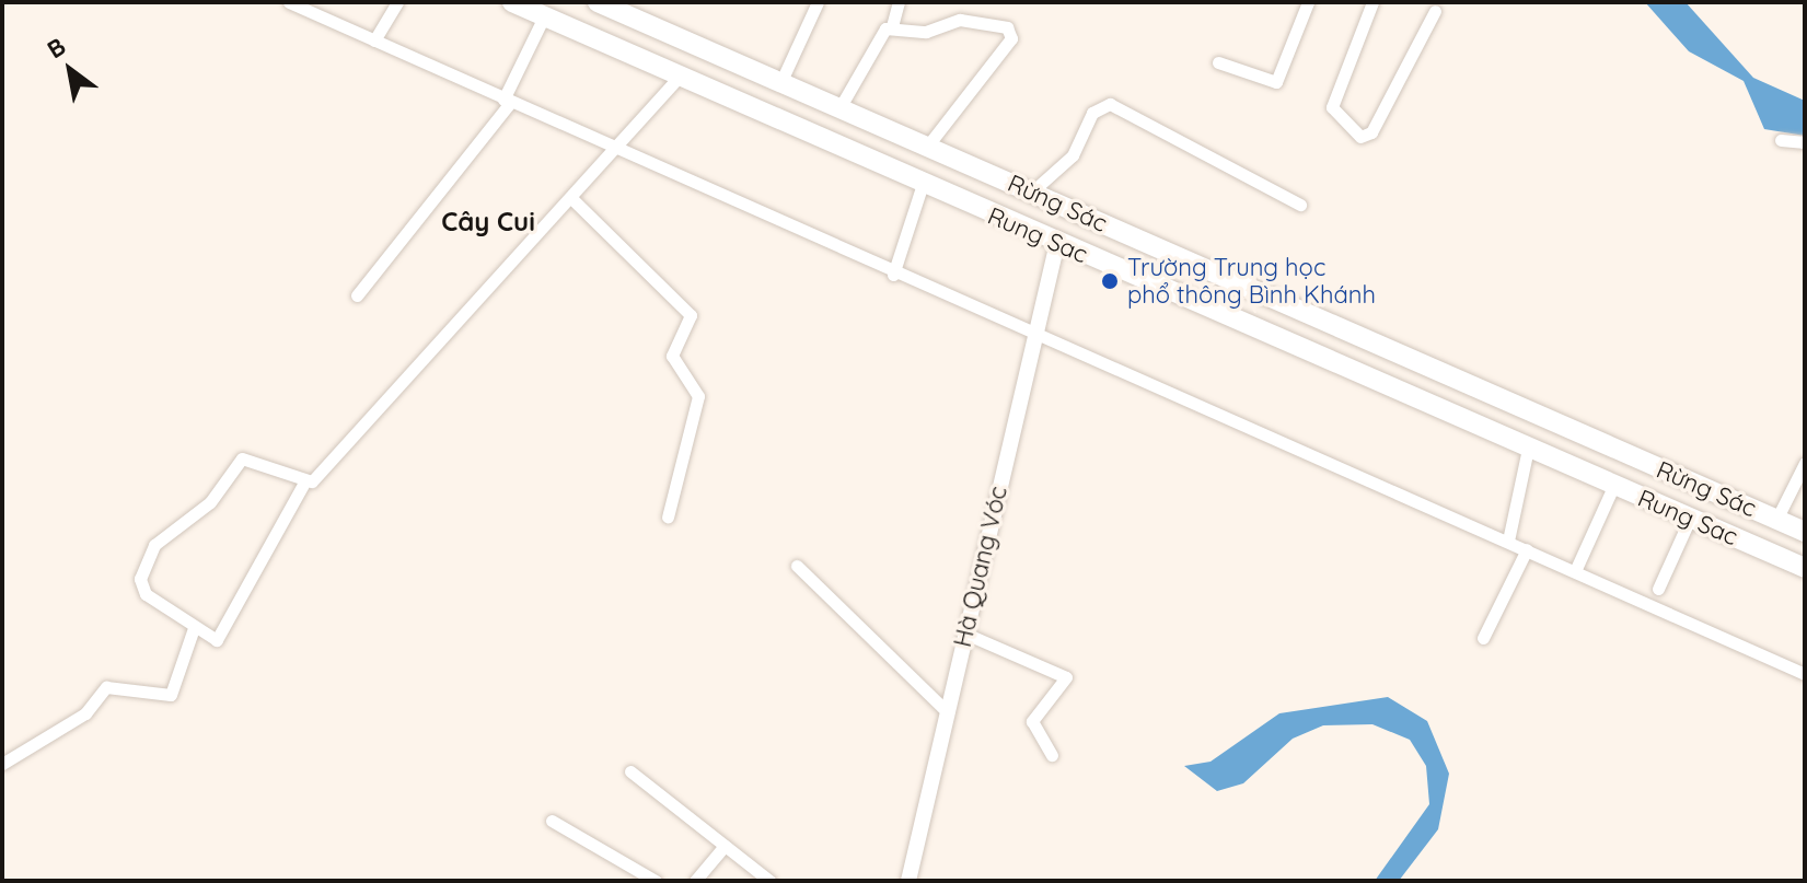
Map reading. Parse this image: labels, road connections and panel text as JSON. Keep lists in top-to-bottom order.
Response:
{
  "streets": {
    "main road": ["Rừng Sác", "Rung Sac"],
    "street": ["Hà Quang Vóc"]
  },
  "crossings": [
    ["Rung Sac", "Hà Quang Vóc"]
  ],
  "districts": ["Cây Cui"],
  "places": ["Trường Trung học phổ thông Bình Khánh"],
  "north": "top left"
}
